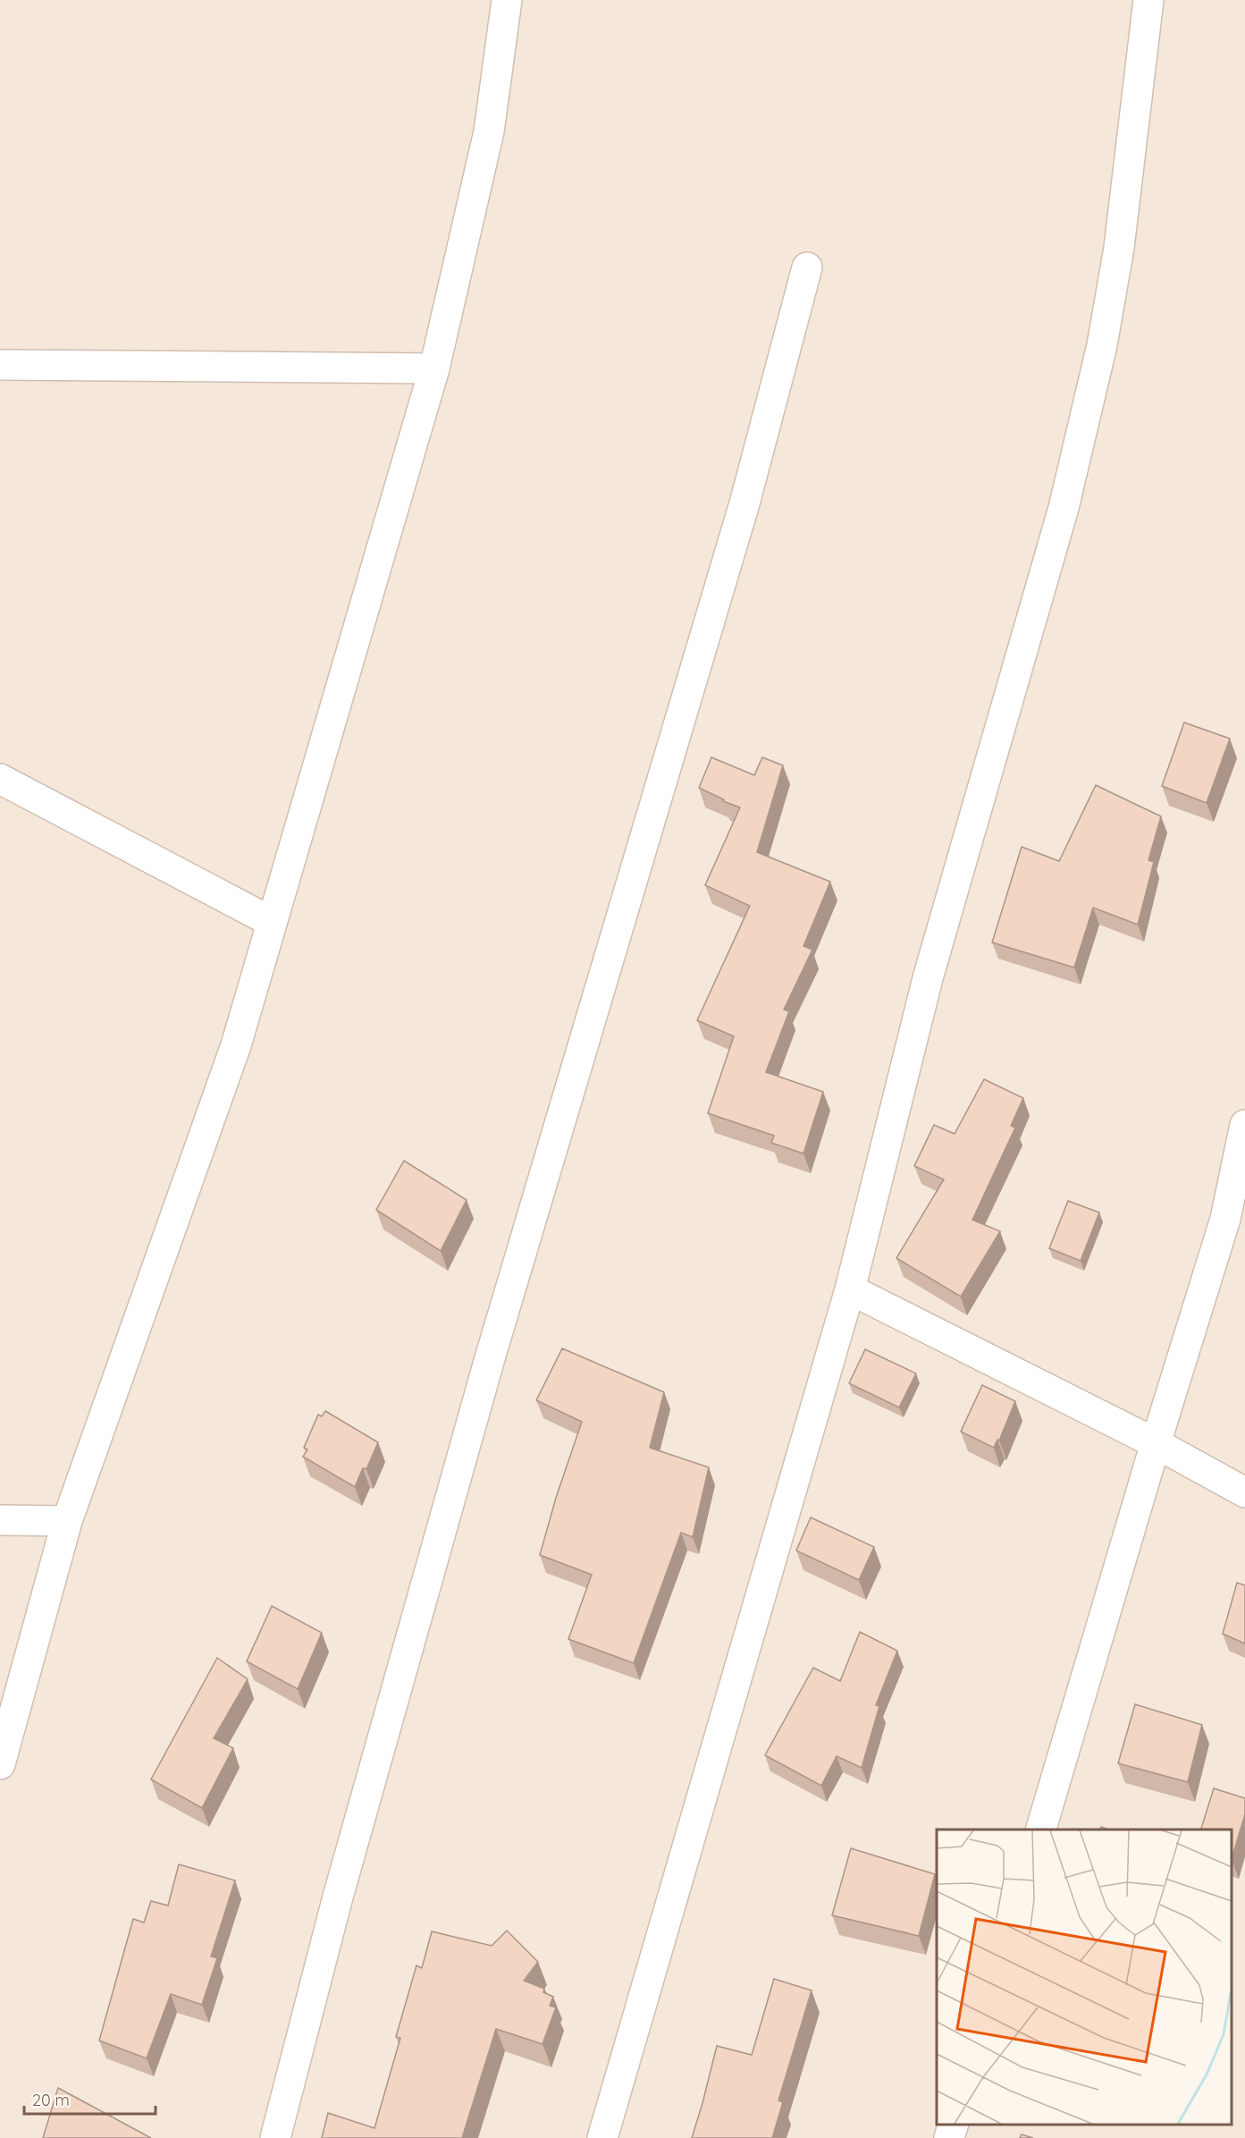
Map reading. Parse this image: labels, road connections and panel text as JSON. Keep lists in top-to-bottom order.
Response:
{
  "scale_bar": "20 m"
}
